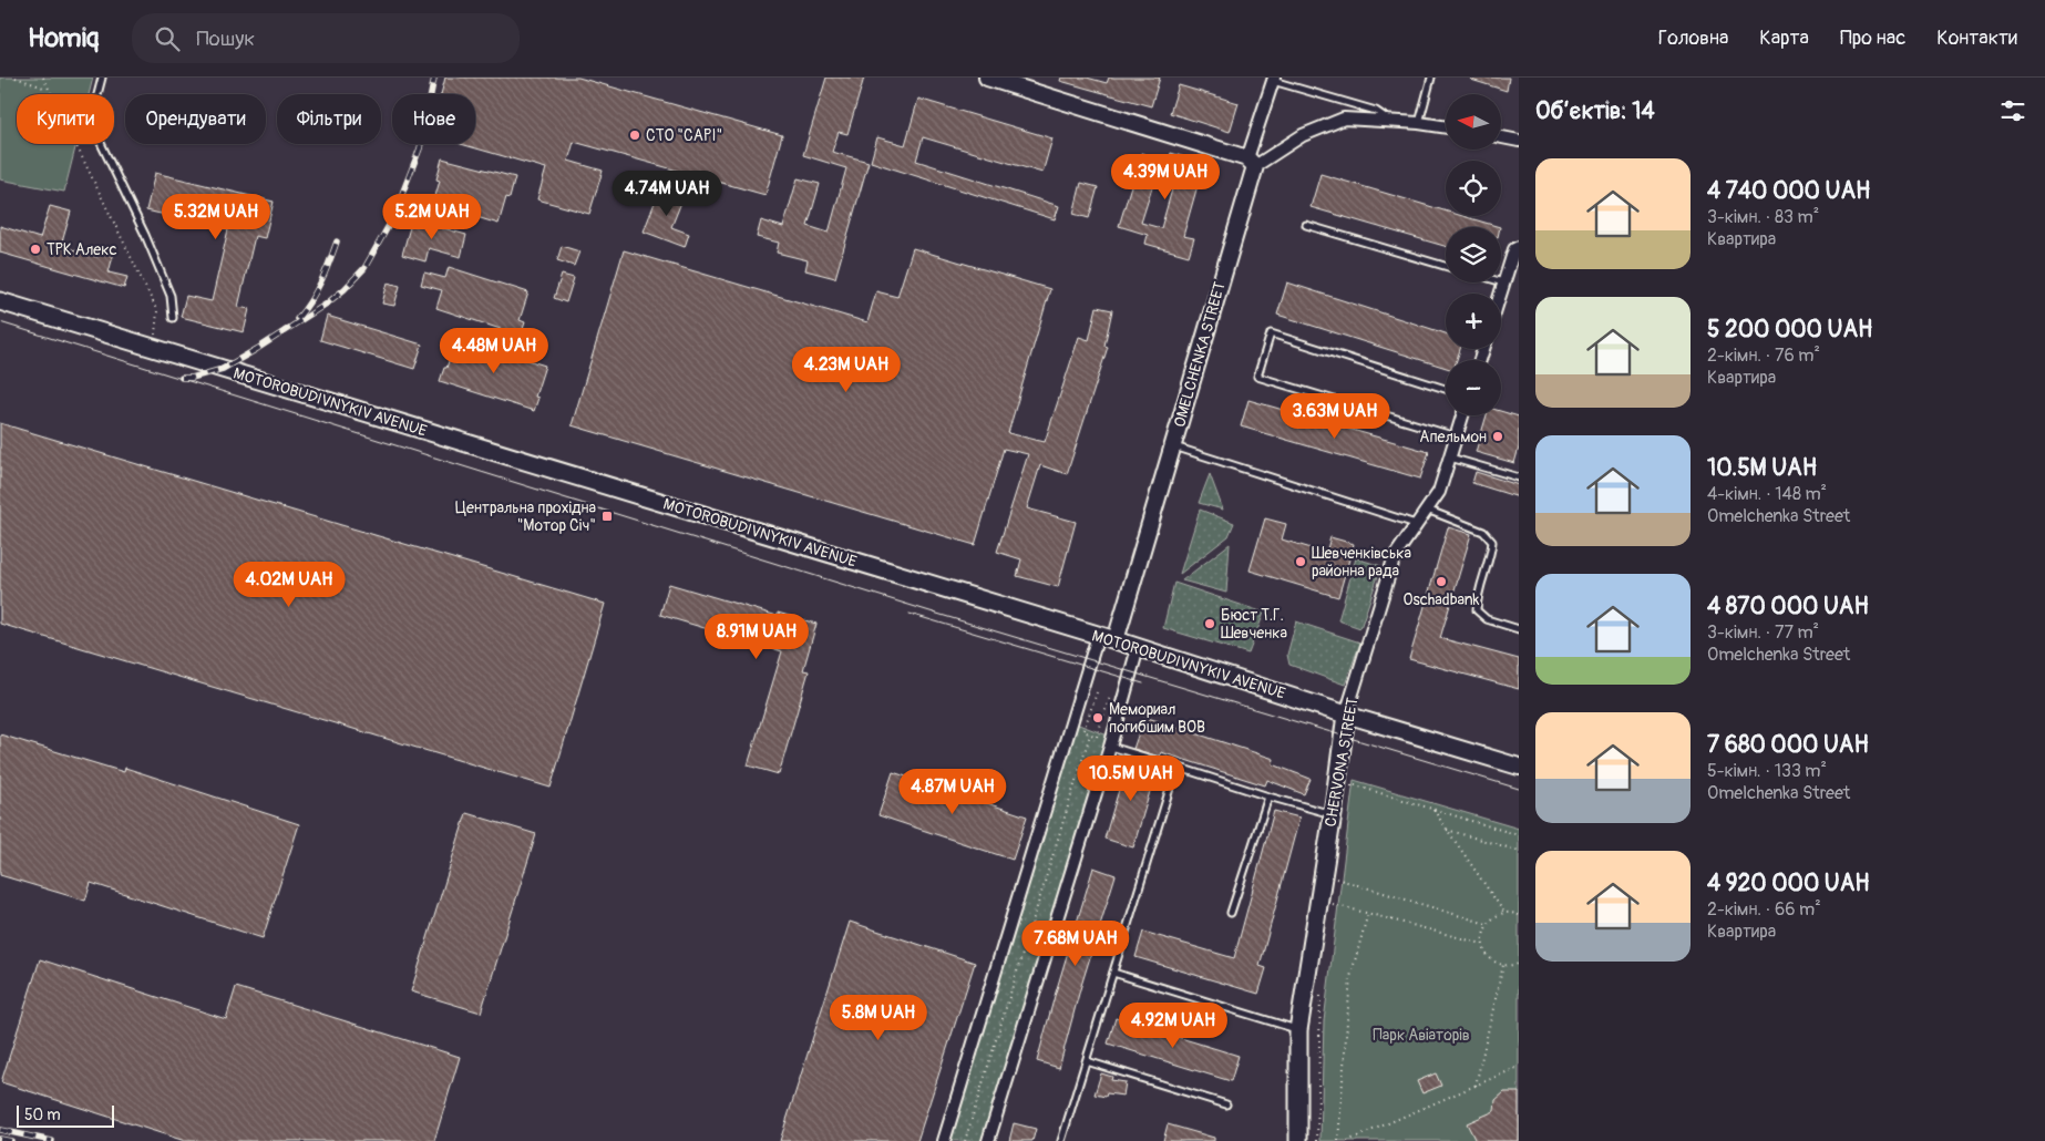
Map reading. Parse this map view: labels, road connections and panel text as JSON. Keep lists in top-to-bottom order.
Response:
{
  "streets": {
    "main road": ["MOTOROBUDIVNYKIV AVENUE", "CHERVONA STREET"],
    "street": ["OMELCHENKA STREET"]
  },
  "crossings": [
    ["OMELCHENKA STREET", "MOTOROBUDIVNYKIV AVENUE"],
    ["MOTOROBUDIVNYKIV AVENUE", "CHERVONA STREET"]
  ],
  "parks": ["Парк Авіаторів"],
  "places": {
    "other": [
      "СТО \"CAPI\"",
      "ТРК Алекс",
      "Апельмон",
      "Шевченківська районна рада",
      "Oschadbank",
      "Бюст Т.Г. Шевченка",
      "Мемориал погибшим ВОВ"
    ],
    "transit": ["Центральна прохідна \"Мотор Січ\""]
  },
  "scale_bar": "50 m",
  "north": "left",
  "page": {
    "header": "Homiq",
    "search": "Пошук",
    "nav": [
      "Головна",
      "Карта",
      "Про нас",
      "Контакти"
    ],
    "heading": "Об’єктів: 14",
    "map_buttons": ["+", "−"],
    "chip": [
      "Купити",
      "Орендувати",
      "Фільтри",
      "Нове"
    ],
    "list": [
      {
        "name": "4 740 000 UAH",
        "note": "3-кімн. · 83 m² · Квартира"
      },
      {
        "name": "5 200 000 UAH",
        "note": "2-кімн. · 76 m² · Квартира"
      },
      {
        "name": "10.5M UAH",
        "note": "4-кімн. · 148 m² · Omelchenka Street"
      },
      {
        "name": "4 870 000 UAH",
        "note": "3-кімн. · 77 m² · Omelchenka Street"
      },
      {
        "name": "7 680 000 UAH",
        "note": "5-кімн. · 133 m² · Omelchenka Street"
      },
      {
        "name": "4 920 000 UAH",
        "note": "2-кімн. · 66 m² · Квартира"
      }
    ],
    "price": [
      "4.39M UAH",
      "4.74M UAH",
      "5.32M UAH",
      "5.2M UAH",
      "4.48M UAH",
      "4.23M UAH",
      "3.63M UAH",
      "4.02M UAH",
      "8.91M UAH",
      "10.5M UAH",
      "4.87M UAH",
      "7.68M UAH",
      "5.8M UAH",
      "4.92M UAH"
    ],
    "scale": "50 m"
  }
}
